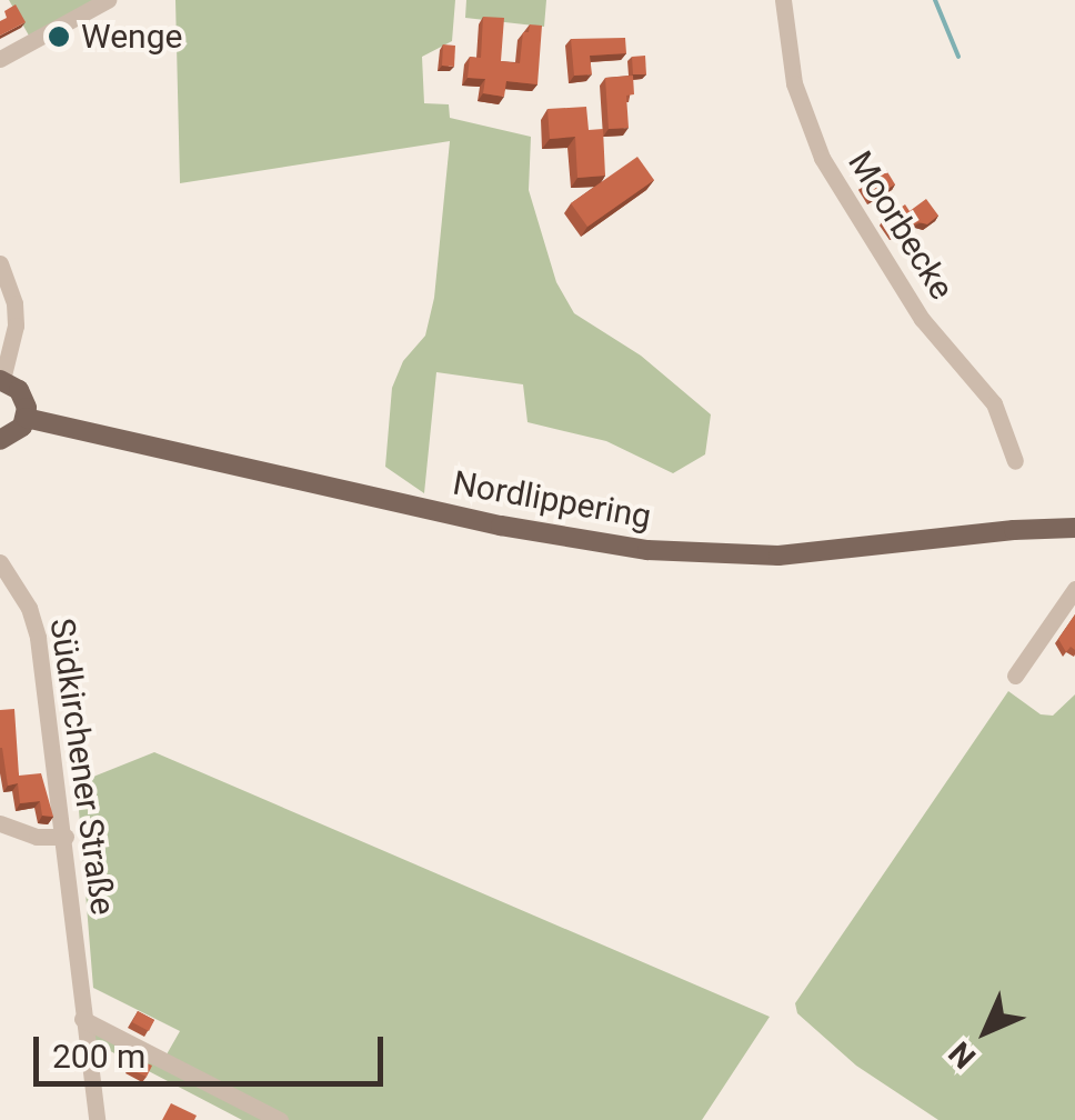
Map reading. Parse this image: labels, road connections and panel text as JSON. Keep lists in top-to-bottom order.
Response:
{
  "streets": {
    "main road": ["Nordlippering"],
    "street": ["Moorbecke", "Südkirchener Straße"]
  },
  "places": ["Wenge"],
  "scale_bar": "200 m",
  "north": "bottom left"
}
